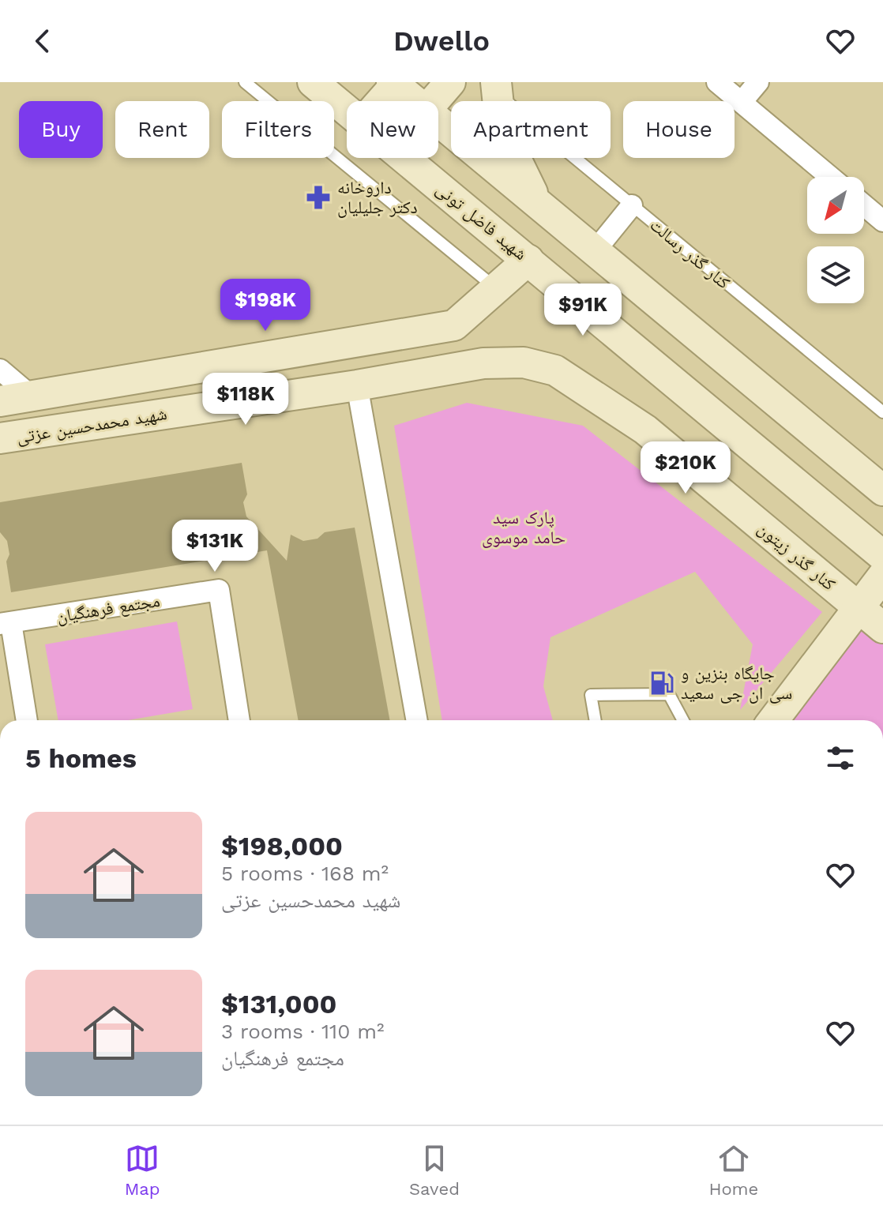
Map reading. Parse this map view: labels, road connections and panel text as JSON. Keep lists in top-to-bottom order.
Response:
{
  "streets": {
    "main road": ["شهید فاضل تونی", "شهید محمدحسین عزتی", "کنار گذر زیتون"],
    "street": ["مجتمع فرهنگیان"],
    "lane": ["کنار گذر رسالت"]
  },
  "crossings": [
    ["شهید محمدحسین عزتی", "کنار گذر زیتون"]
  ],
  "parks": ["پارک سید حامد موسوی"],
  "places": {
    "pharmacy": ["داروخانه دکتر جلیلیان"],
    "fuel station": ["جایگاه بنزین و سی ان جی سعید"]
  },
  "north": "bottom left",
  "page": {
    "header": "Dwello",
    "chip": [
      "Buy",
      "Rent",
      "Filters",
      "New",
      "Apartment",
      "House"
    ],
    "price": [
      "$198K",
      "$91K",
      "$118K",
      "$210K",
      "$131K"
    ],
    "heading": "5 homes",
    "list": [
      {
        "name": "$198,000",
        "note": "5 rooms · 168 m² · شهید محمدحسین عزتی"
      },
      {
        "name": "$131,000",
        "note": "3 rooms · 110 m² · مجتمع فرهنگیان"
      }
    ],
    "tabs": ["Map", "Saved", "Home"]
  }
}
